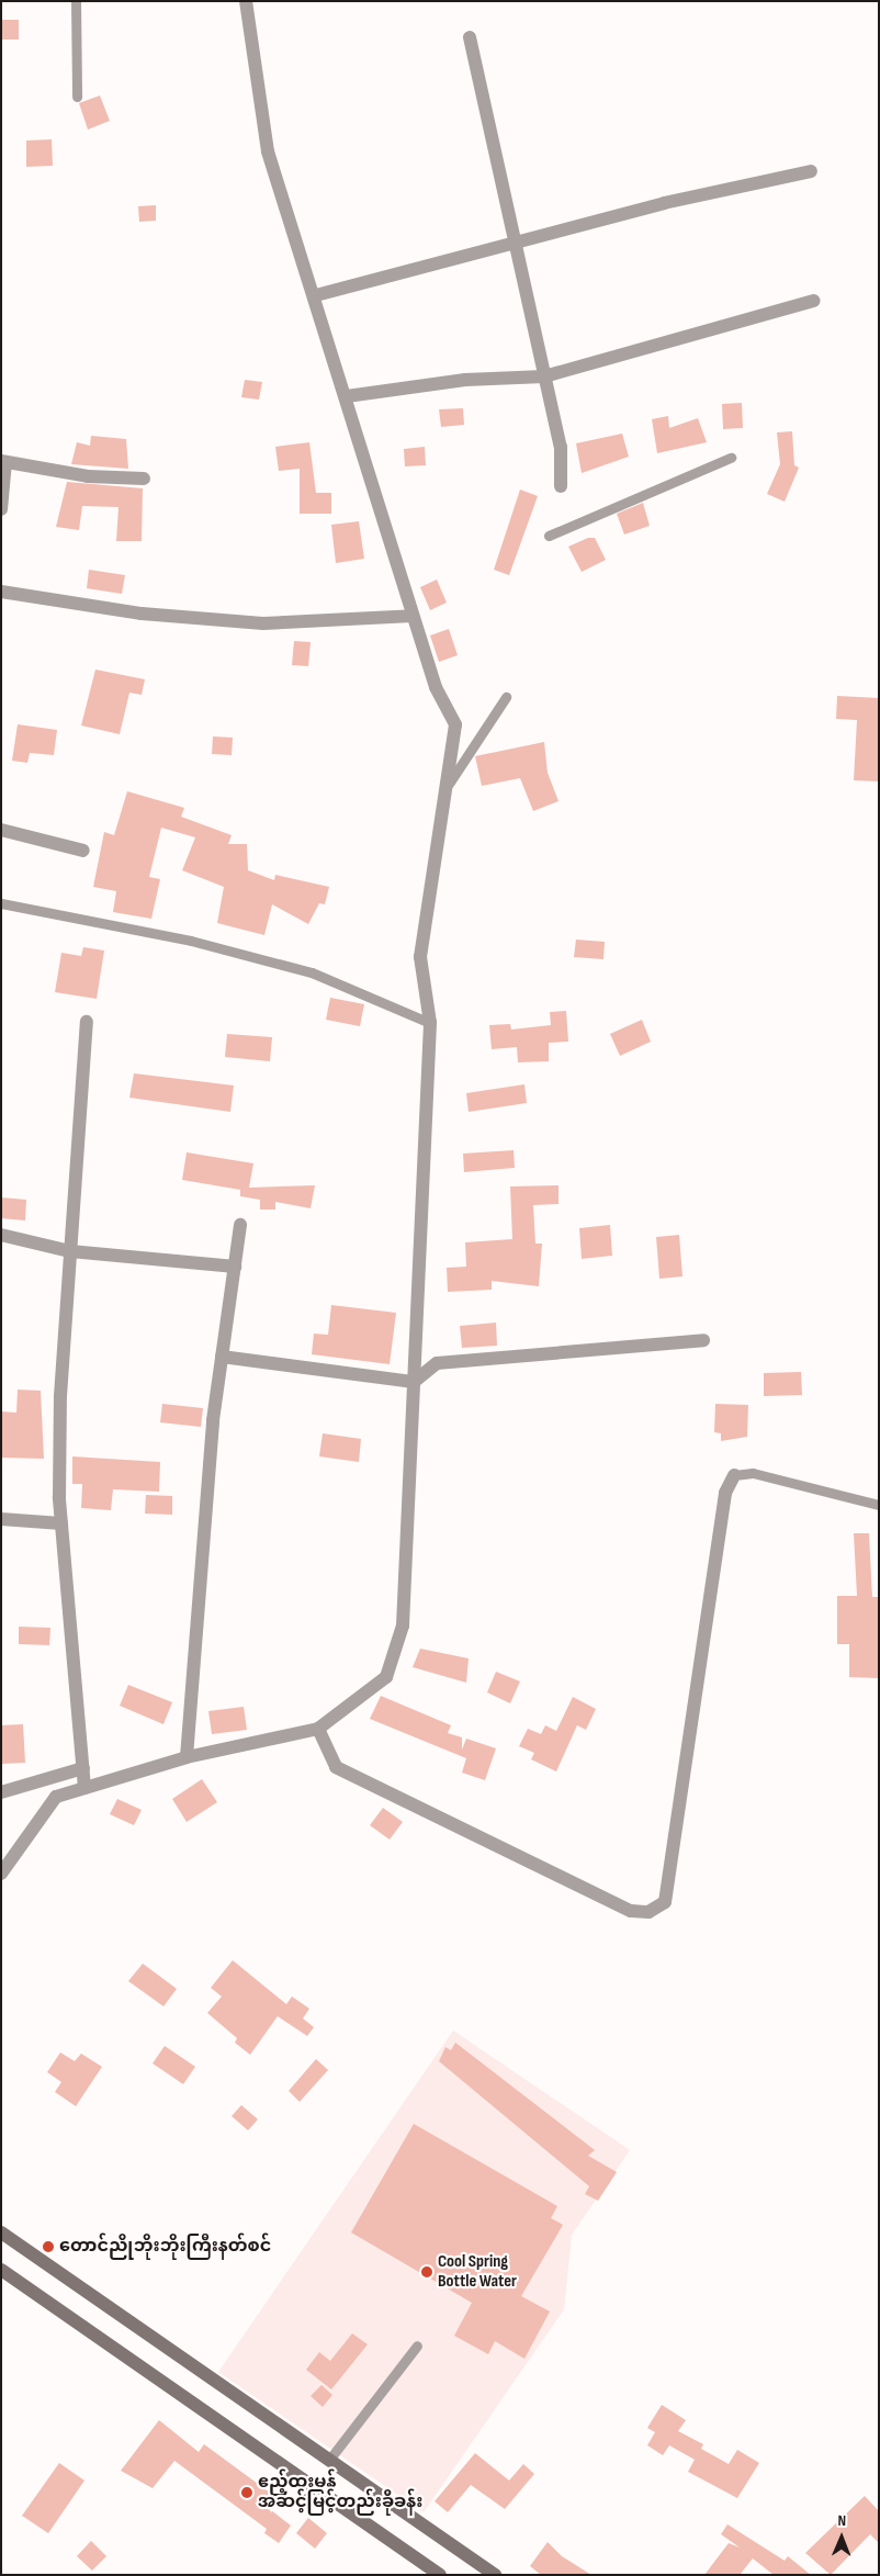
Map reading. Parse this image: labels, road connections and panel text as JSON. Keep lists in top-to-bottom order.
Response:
{
  "places": ["တောင်ညိုဘိုးဘိုးကြီးနတ်စင်", "Cool Spring Bottle Water", "ဧည့်ထူးမွန် အဆင့်မြင့်တည်းခိုခန်း"],
  "north": "top"
}
